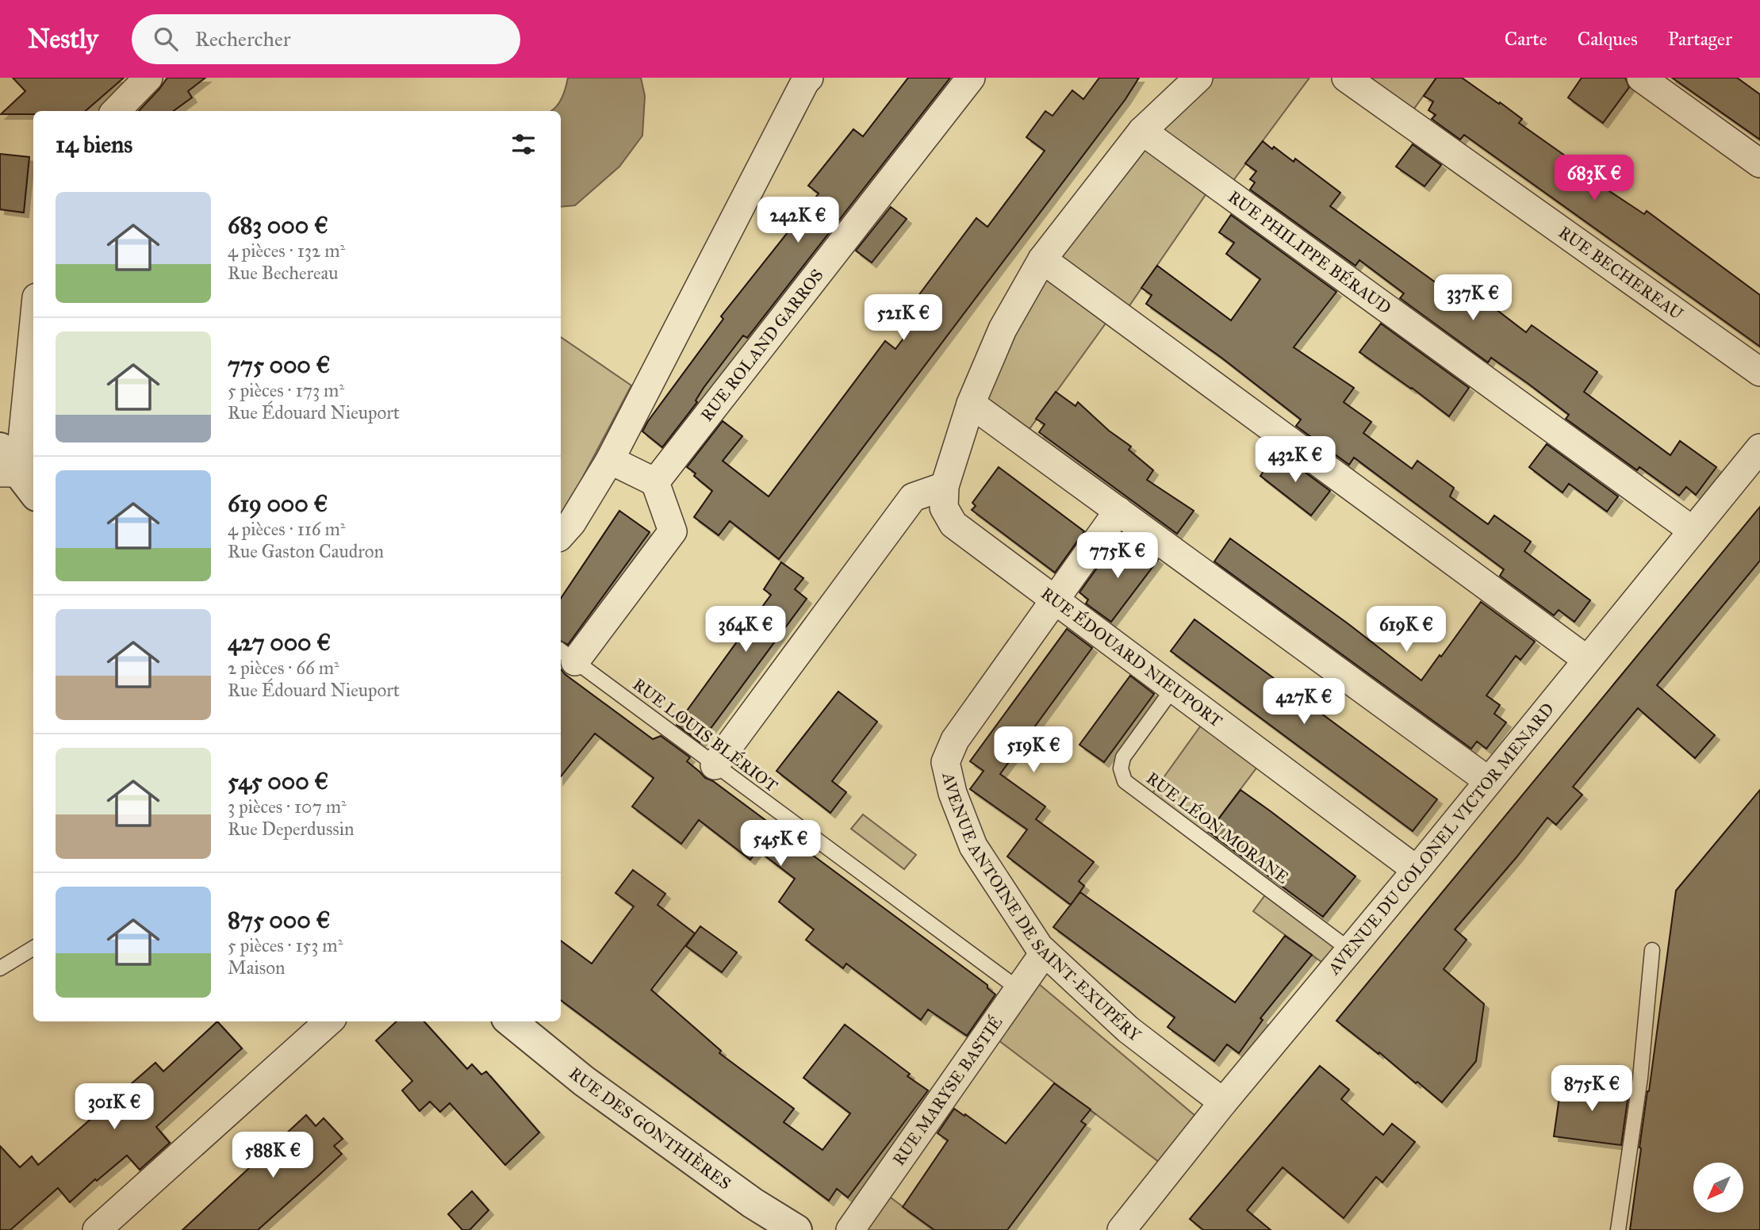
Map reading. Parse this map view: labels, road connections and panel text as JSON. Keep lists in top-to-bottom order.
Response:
{
  "streets": {
    "street": [
      "RUE PHILIPPE BÉRAUD",
      "RUE BECHEREAU",
      "RUE ROLAND GARROS",
      "RUE ÉDOUARD NIEUPORT",
      "AVENUE DU COLONEL VICTOR MENARD",
      "AVENUE ANTOINE DE SAINT-EXUPÉRY",
      "RUE MARYSE BASTIÉ",
      "RUE DES GONTHIÈRES"
    ],
    "lane": ["RUE LOUIS BLÉRIOT", "RUE LÉON MORANE"]
  },
  "crossings": [
    ["RUE PHILIPPE BÉRAUD", "AVENUE DU COLONEL VICTOR MENARD"],
    ["RUE ÉDOUARD NIEUPORT", "RUE LÉON MORANE"],
    ["RUE ÉDOUARD NIEUPORT", "AVENUE DU COLONEL VICTOR MENARD"],
    ["RUE ÉDOUARD NIEUPORT", "AVENUE ANTOINE DE SAINT-EXUPÉRY"],
    ["RUE LOUIS BLÉRIOT", "RUE MARYSE BASTIÉ"],
    ["RUE LÉON MORANE", "AVENUE DU COLONEL VICTOR MENARD"],
    ["AVENUE DU COLONEL VICTOR MENARD", "AVENUE ANTOINE DE SAINT-EXUPÉRY"],
    ["AVENUE ANTOINE DE SAINT-EXUPÉRY", "RUE MARYSE BASTIÉ"]
  ],
  "north": "bottom left",
  "page": {
    "header": "Nestly",
    "search": "Rechercher",
    "nav": ["Carte", "Calques", "Partager"],
    "heading": "14 biens",
    "price": [
      "683K €",
      "242K €",
      "337K €",
      "521K €",
      "432K €",
      "775K €",
      "364K €",
      "619K €",
      "427K €",
      "519K €",
      "545K €",
      "875K €",
      "301K €",
      "588K €"
    ],
    "list": [
      {
        "name": "683 000 €",
        "note": "4 pièces · 132 m² · Rue Bechereau"
      },
      {
        "name": "775 000 €",
        "note": "5 pièces · 173 m² · Rue Édouard Nieuport"
      },
      {
        "name": "619 000 €",
        "note": "4 pièces · 116 m² · Rue Gaston Caudron"
      },
      {
        "name": "427 000 €",
        "note": "2 pièces · 66 m² · Rue Édouard Nieuport"
      },
      {
        "name": "545 000 €",
        "note": "3 pièces · 107 m² · Rue Deperdussin"
      },
      {
        "name": "875 000 €",
        "note": "5 pièces · 153 m² · Maison"
      }
    ]
  }
}
